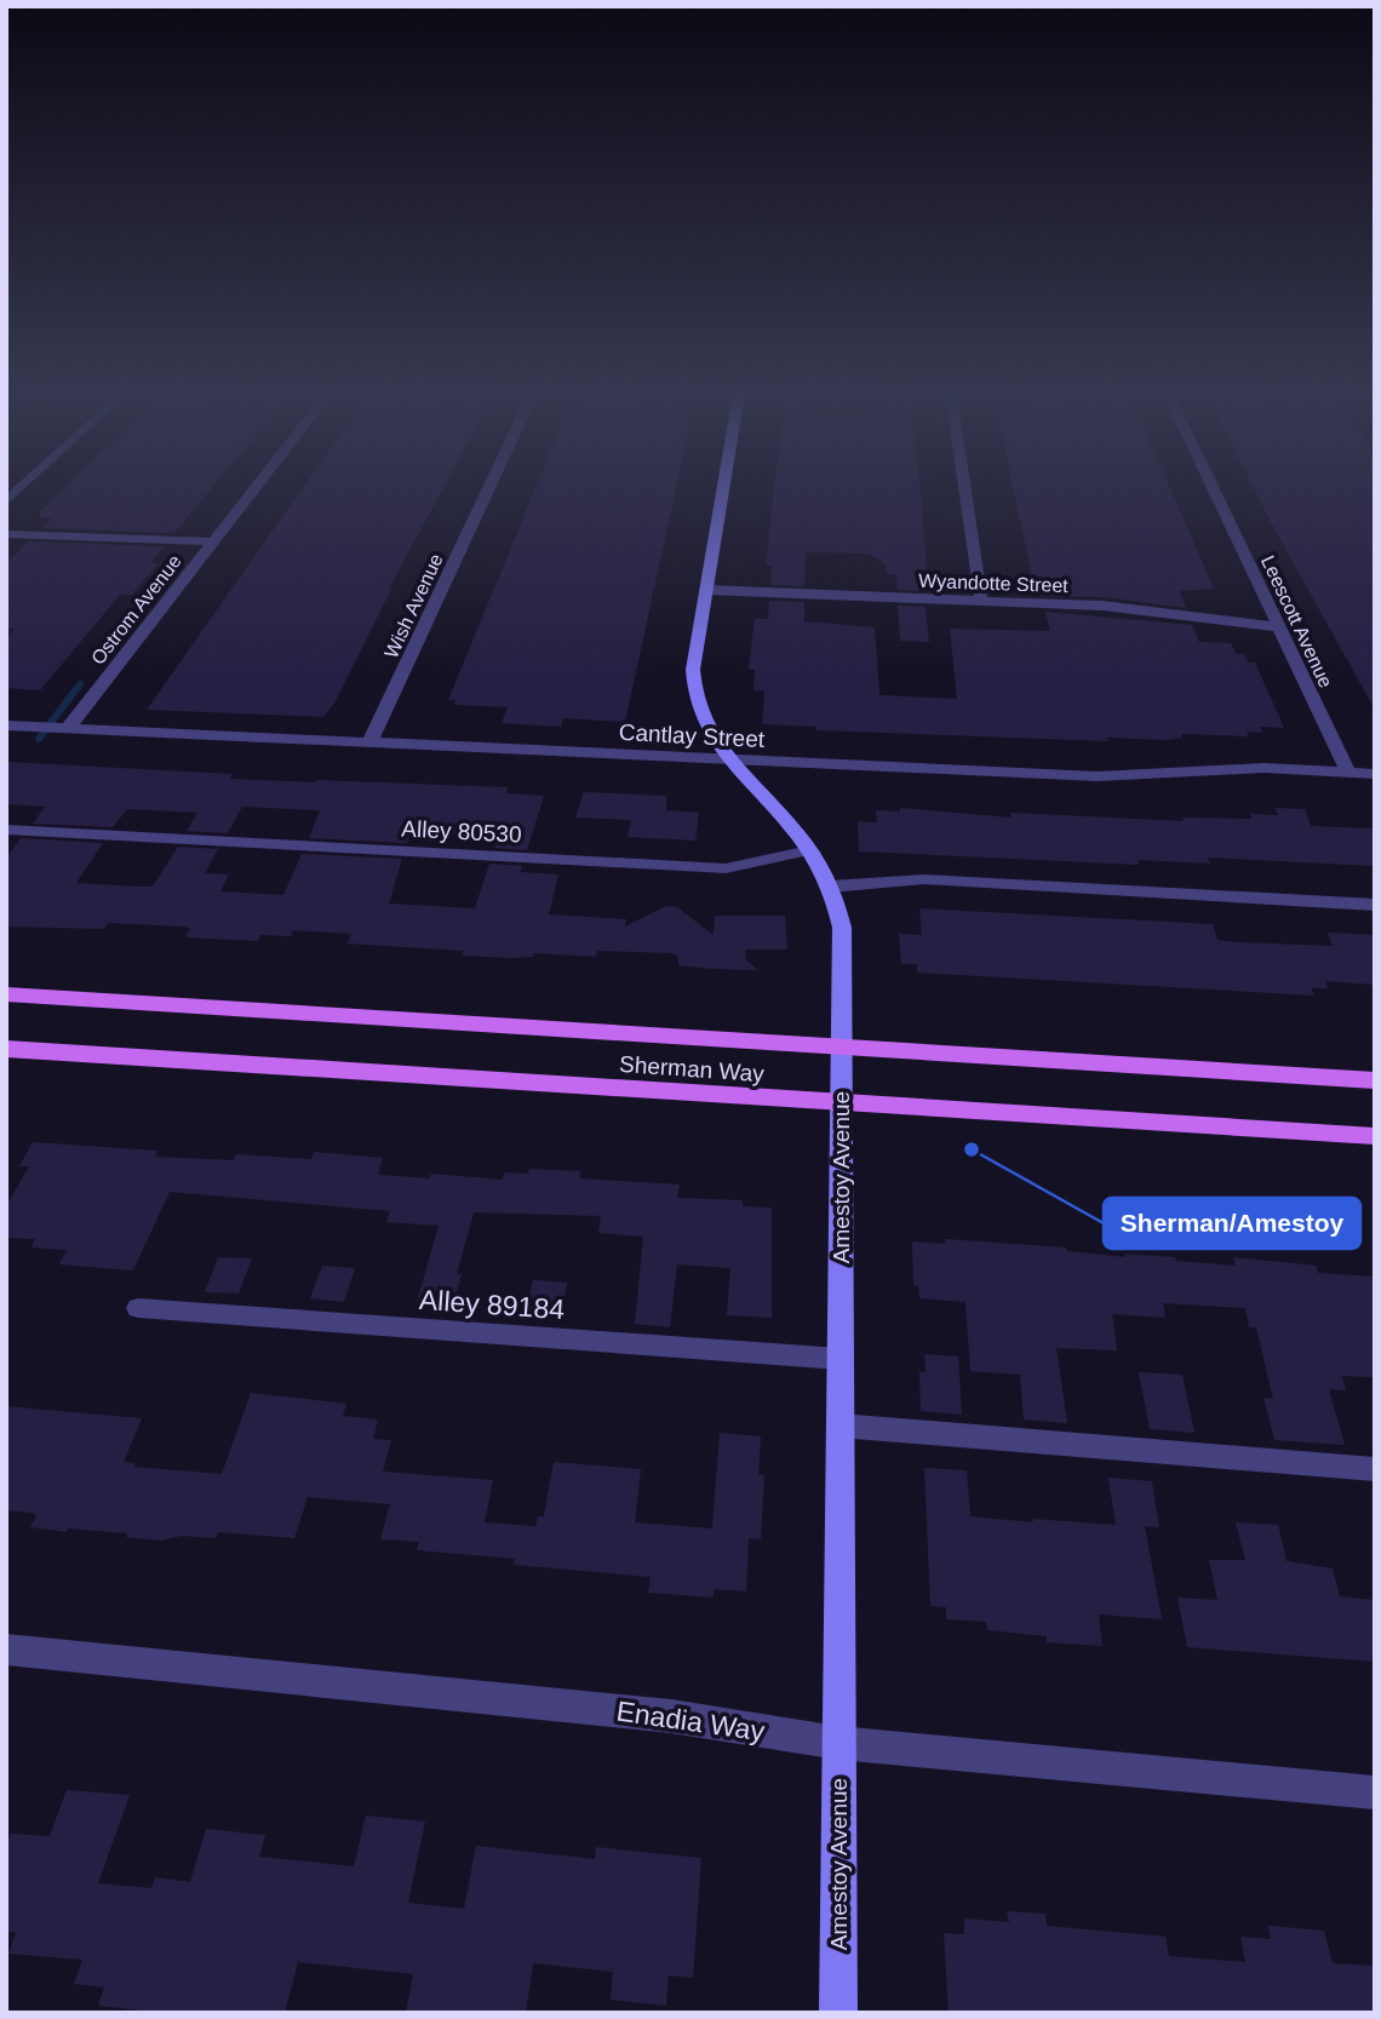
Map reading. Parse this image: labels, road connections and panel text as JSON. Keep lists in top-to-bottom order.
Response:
{
  "streets": {
    "main road": ["Sherman Way"],
    "street": [
      "Wyandotte Street",
      "Wish Avenue",
      "Ostrom Avenue",
      "Leescott Avenue",
      "Cantlay Street",
      "Amestoy Avenue",
      "Enadia Way"
    ],
    "lane": ["Alley 80530", "Alley 89184"]
  },
  "crossings": [
    ["Wyandotte Street", "Leescott Avenue"],
    ["Wyandotte Street", "Amestoy Avenue"],
    ["Wish Avenue", "Cantlay Street"],
    ["Ostrom Avenue", "Cantlay Street"],
    ["Leescott Avenue", "Cantlay Street"],
    ["Cantlay Street", "Amestoy Avenue"],
    ["Alley 80530", "Amestoy Avenue"],
    ["Sherman Way", "Amestoy Avenue"],
    ["Amestoy Avenue", "Alley 89184"],
    ["Amestoy Avenue", "Enadia Way"]
  ],
  "places": ["Sherman/Amestoy"]
}
